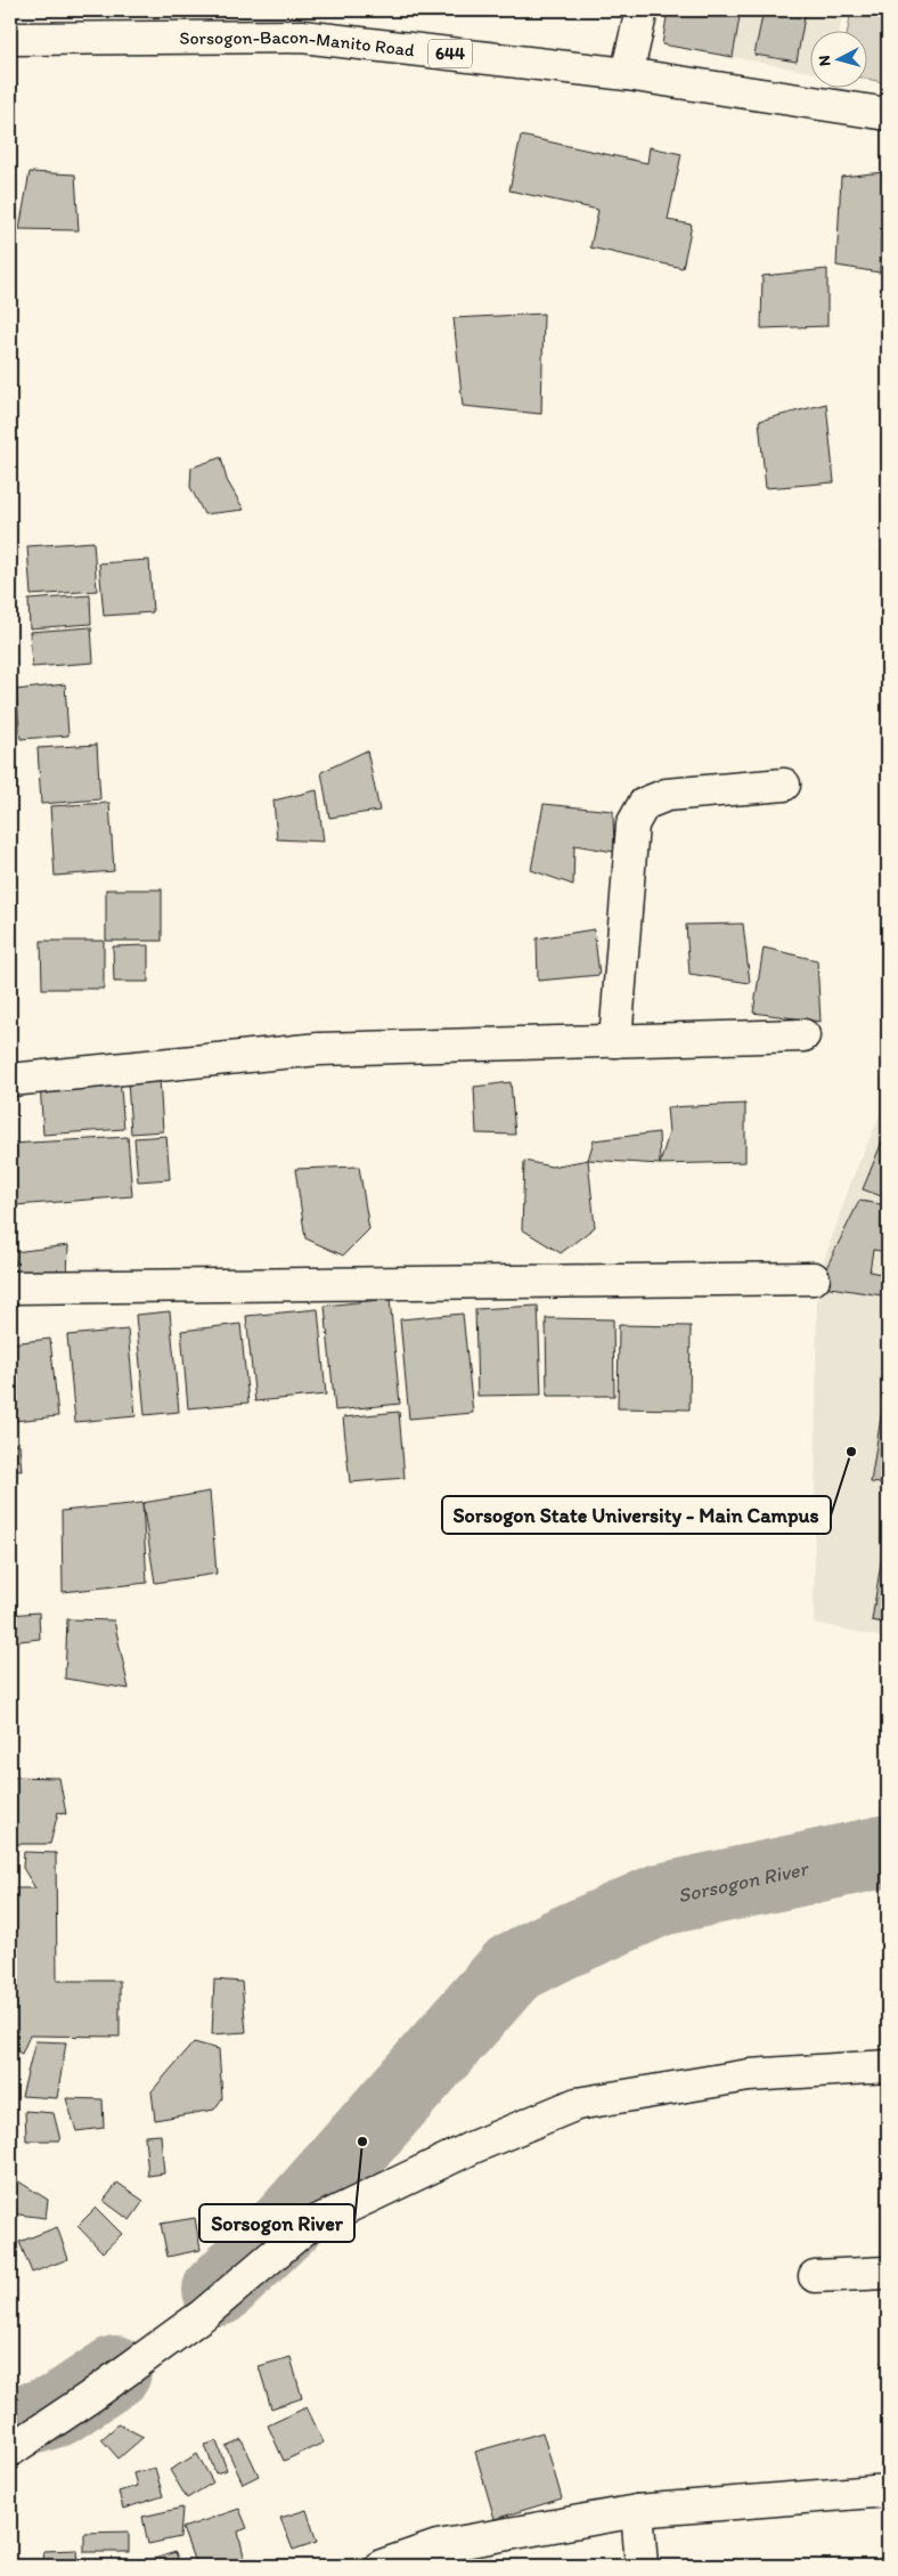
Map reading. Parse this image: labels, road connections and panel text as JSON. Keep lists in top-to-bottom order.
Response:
{
  "streets": {
    "street": ["Sorsogon-Bacon-Manito Road", "644"]
  },
  "water": ["Sorsogon River"],
  "places": ["Sorsogon State University - Main Campus", "Sorsogon River"],
  "north": "left"
}
